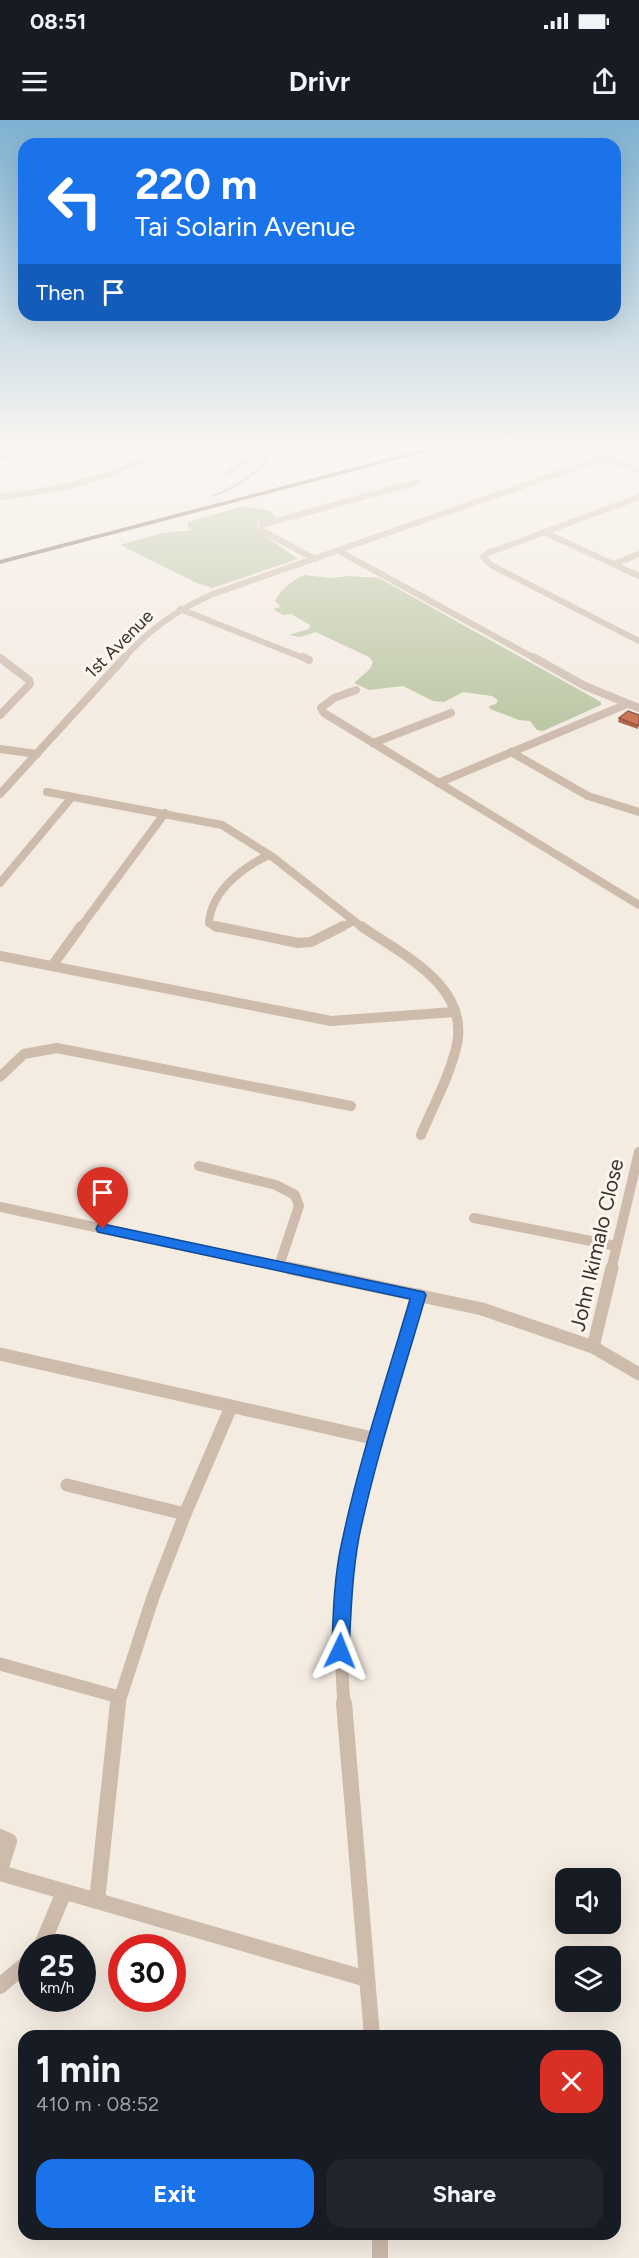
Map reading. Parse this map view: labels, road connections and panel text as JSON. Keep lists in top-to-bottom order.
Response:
{
  "streets": {
    "street": ["1st Avenue", "John Ikimalo Close"]
  },
  "page": {
    "status": "08:51",
    "header": "Drivr",
    "turn": ["220 m", "Tai Solarin Avenue"],
    "then": "Then",
    "speed": "25 km/h",
    "limit": "30",
    "heading": ["1 min", "410 m · 08:52"],
    "buttons": ["Exit", "Share"]
  }
}
